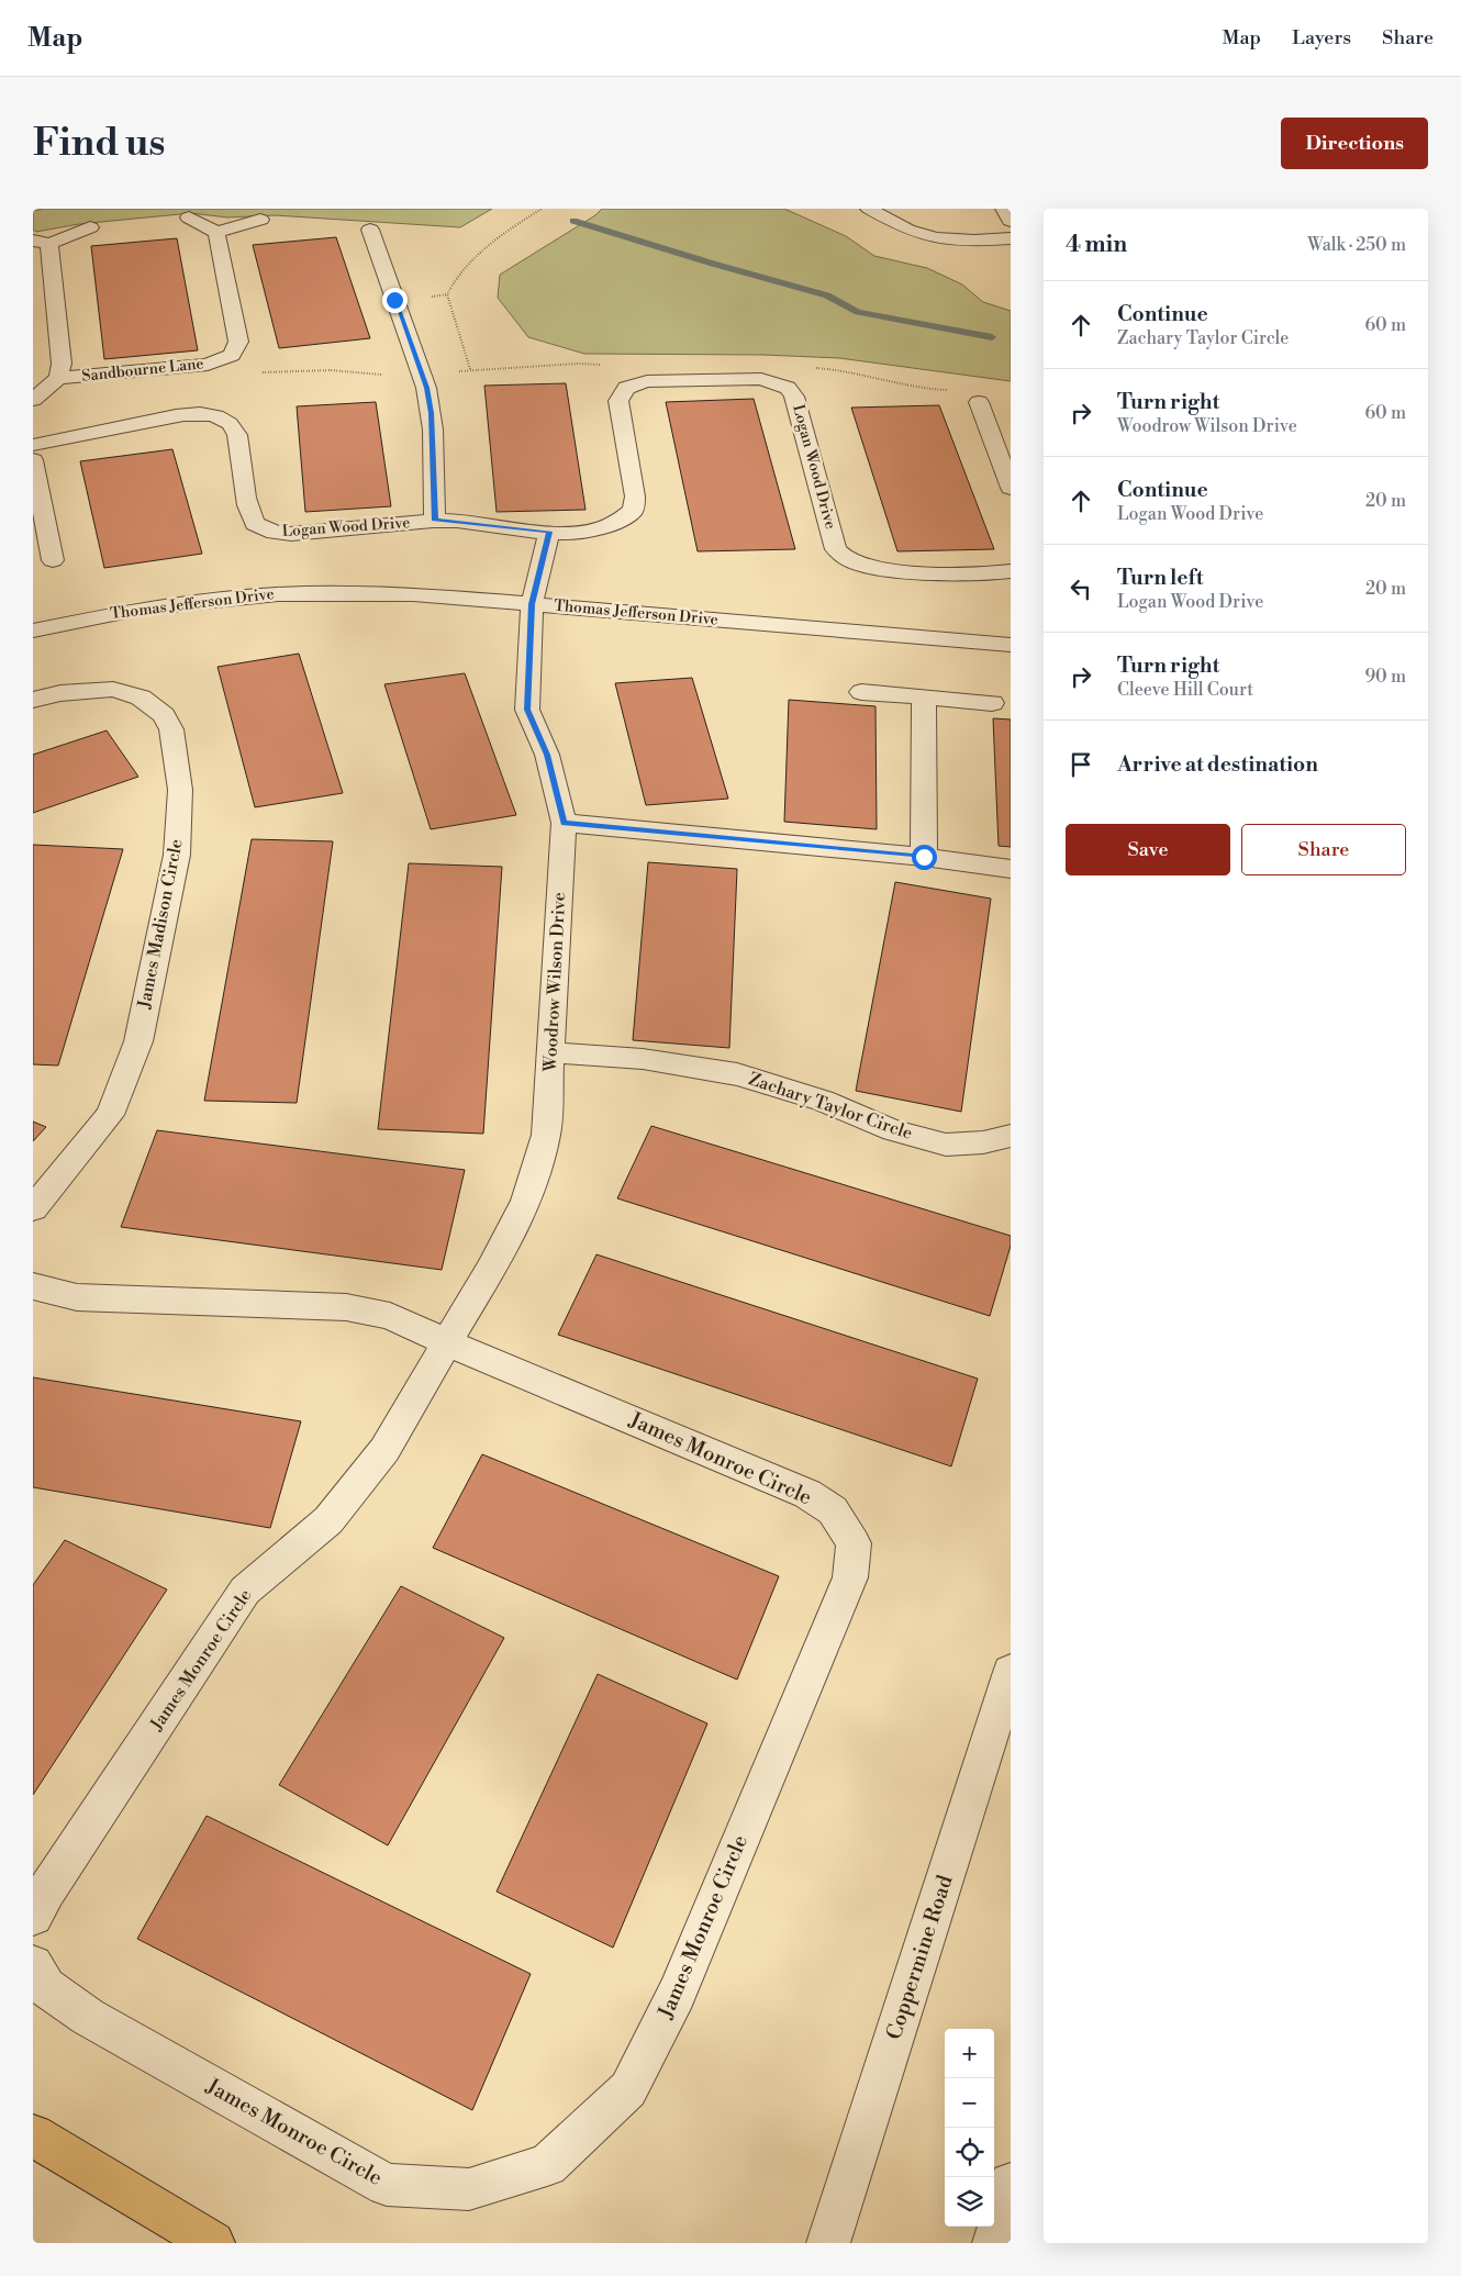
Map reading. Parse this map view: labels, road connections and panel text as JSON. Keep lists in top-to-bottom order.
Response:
{
  "streets": {
    "street": [
      "Sandbourne Lane",
      "Logan Wood Drive",
      "Thomas Jefferson Drive",
      "James Madison Circle",
      "Woodrow Wilson Drive",
      "Zachary Taylor Circle",
      "James Monroe Circle",
      "Coppermine Road"
    ]
  },
  "crossings": [
    ["Thomas Jefferson Drive", "Woodrow Wilson Drive"],
    ["Woodrow Wilson Drive", "Zachary Taylor Circle"],
    ["Woodrow Wilson Drive", "James Monroe Circle"]
  ],
  "page": {
    "header": "Map",
    "nav": ["Map", "Layers", "Share"],
    "buttons": [
      "Directions",
      ["Save", "Share"]
    ],
    "title": "Find us",
    "heading": ["4 min", "Walk · 250 m"],
    "list": [
      ["Continue", "Zachary Taylor Circle", "60 m"],
      ["Turn right", "Woodrow Wilson Drive", "60 m"],
      ["Continue", "Logan Wood Drive", "20 m"],
      ["Turn left", "Logan Wood Drive", "20 m"],
      ["Turn right", "Cleeve Hill Court", "90 m"],
      "Arrive at destination"
    ],
    "map_buttons": ["+", "−"]
  }
}
